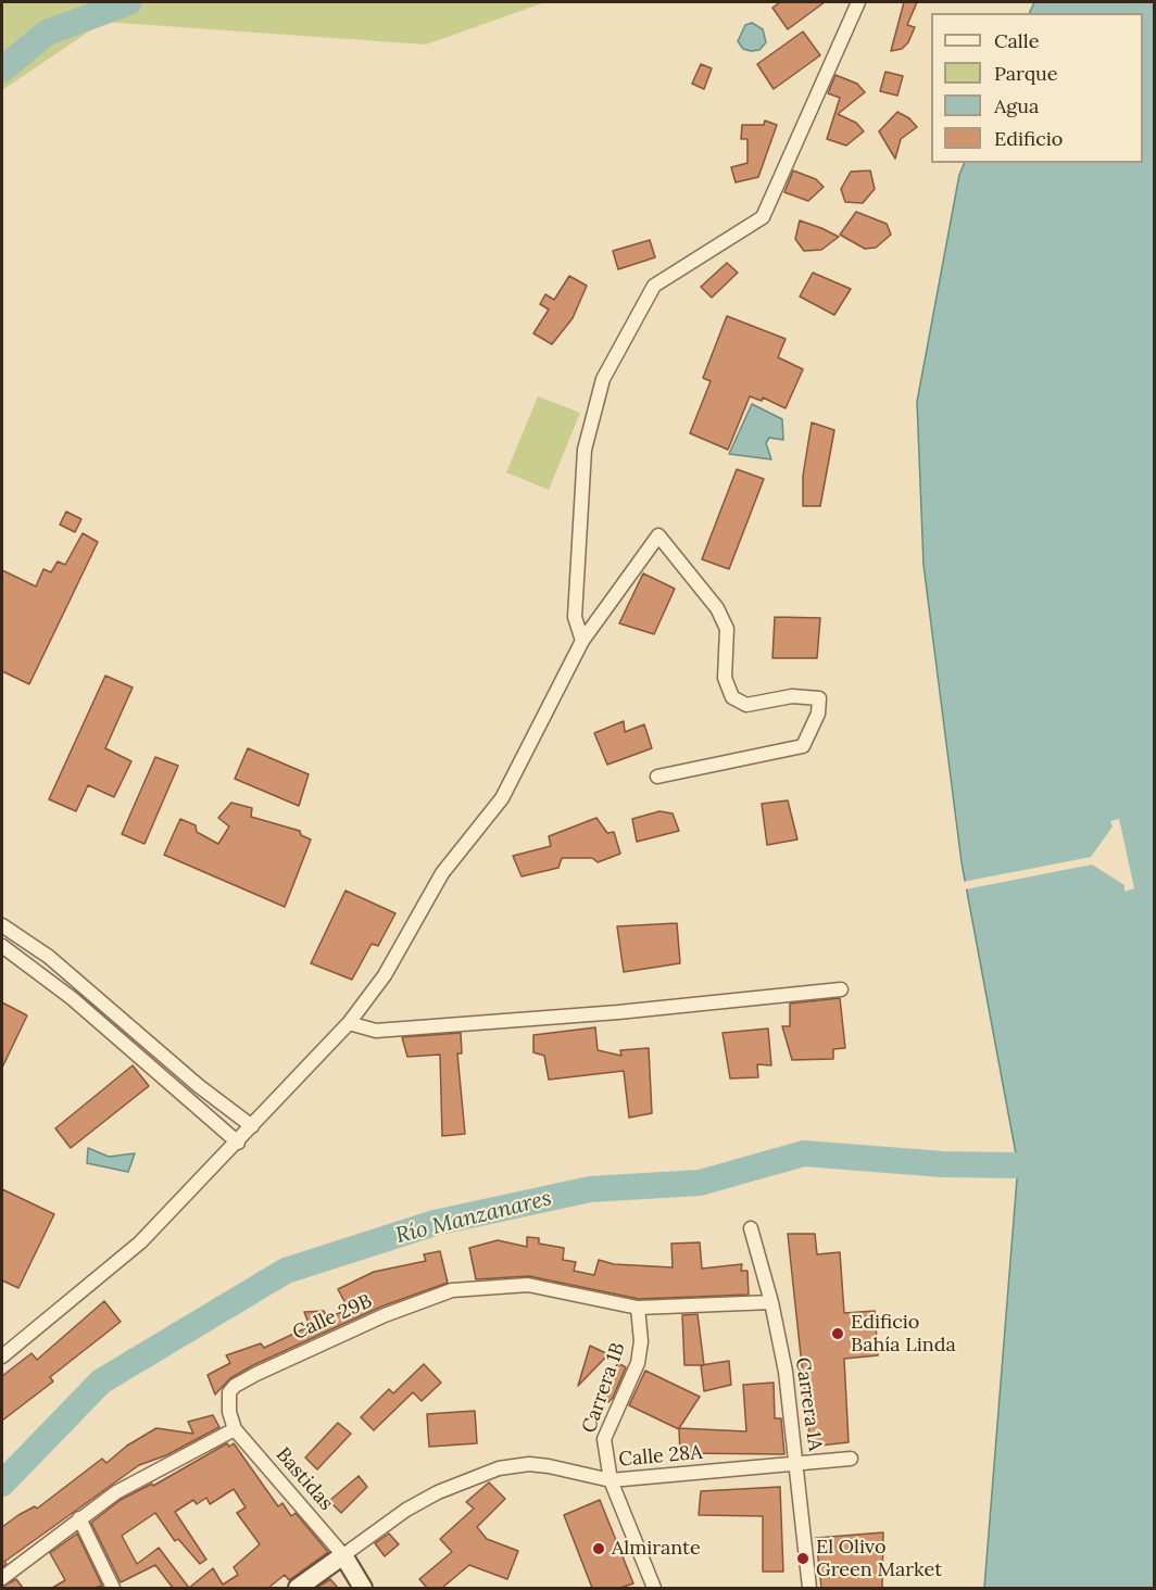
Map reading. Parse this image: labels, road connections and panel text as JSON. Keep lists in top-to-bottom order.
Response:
{
  "streets": {
    "street": [
      "Calle 29B",
      "Carrera 1B",
      "Carrera 1A",
      "Calle 28A",
      "Bastidas"
    ]
  },
  "crossings": [
    ["Calle 29B", "Carrera 1B"],
    ["Calle 29B", "Carrera 1A"],
    ["Calle 29B", "Bastidas"],
    ["Carrera 1B", "Calle 28A"],
    ["Carrera 1A", "Calle 28A"],
    ["Calle 28A", "Bastidas"]
  ],
  "water": ["Río Manzanares"],
  "places": ["Edificio Bahía Linda", "Almirante", "El Olivo Green Market"],
  "legend": [
    "Calle",
    "Parque",
    "Agua",
    "Edificio"
  ]
}
